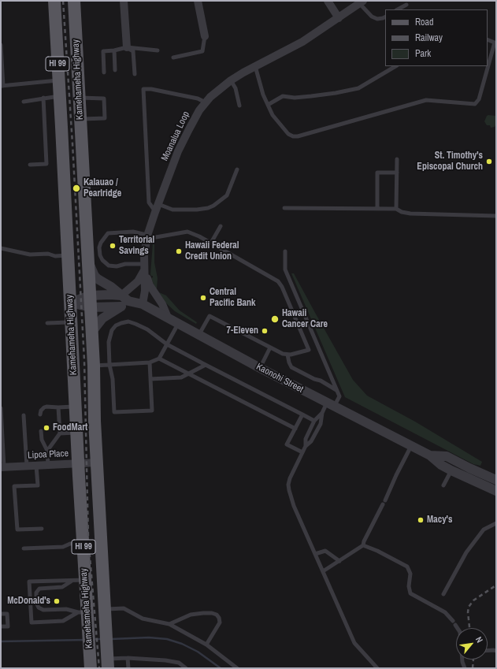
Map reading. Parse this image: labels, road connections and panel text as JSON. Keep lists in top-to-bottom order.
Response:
{
  "streets": {
    "main road": ["HI 99", "Kamehameha Highway"],
    "street": ["Moanalua Loop", "Kaonohi Street", "Lipoa Place"]
  },
  "crossings": [
    ["Kamehameha Highway", "Kaonohi Street"],
    ["Kamehameha Highway", "Lipoa Place"],
    ["Moanalua Loop", "Kaonohi Street"]
  ],
  "places": [
    "St. Timothy's Episcopal Church",
    "Kalauao / Pearlridge",
    "Territorial Savings",
    "Hawaii Federal Credit Union",
    "Central Pacific Bank",
    "Hawaii Cancer Care",
    "7-Eleven",
    "FoodMart",
    "Macy's",
    "McDonald's"
  ],
  "legend": ["Road", "Railway", "Park"],
  "north": "top right"
}
